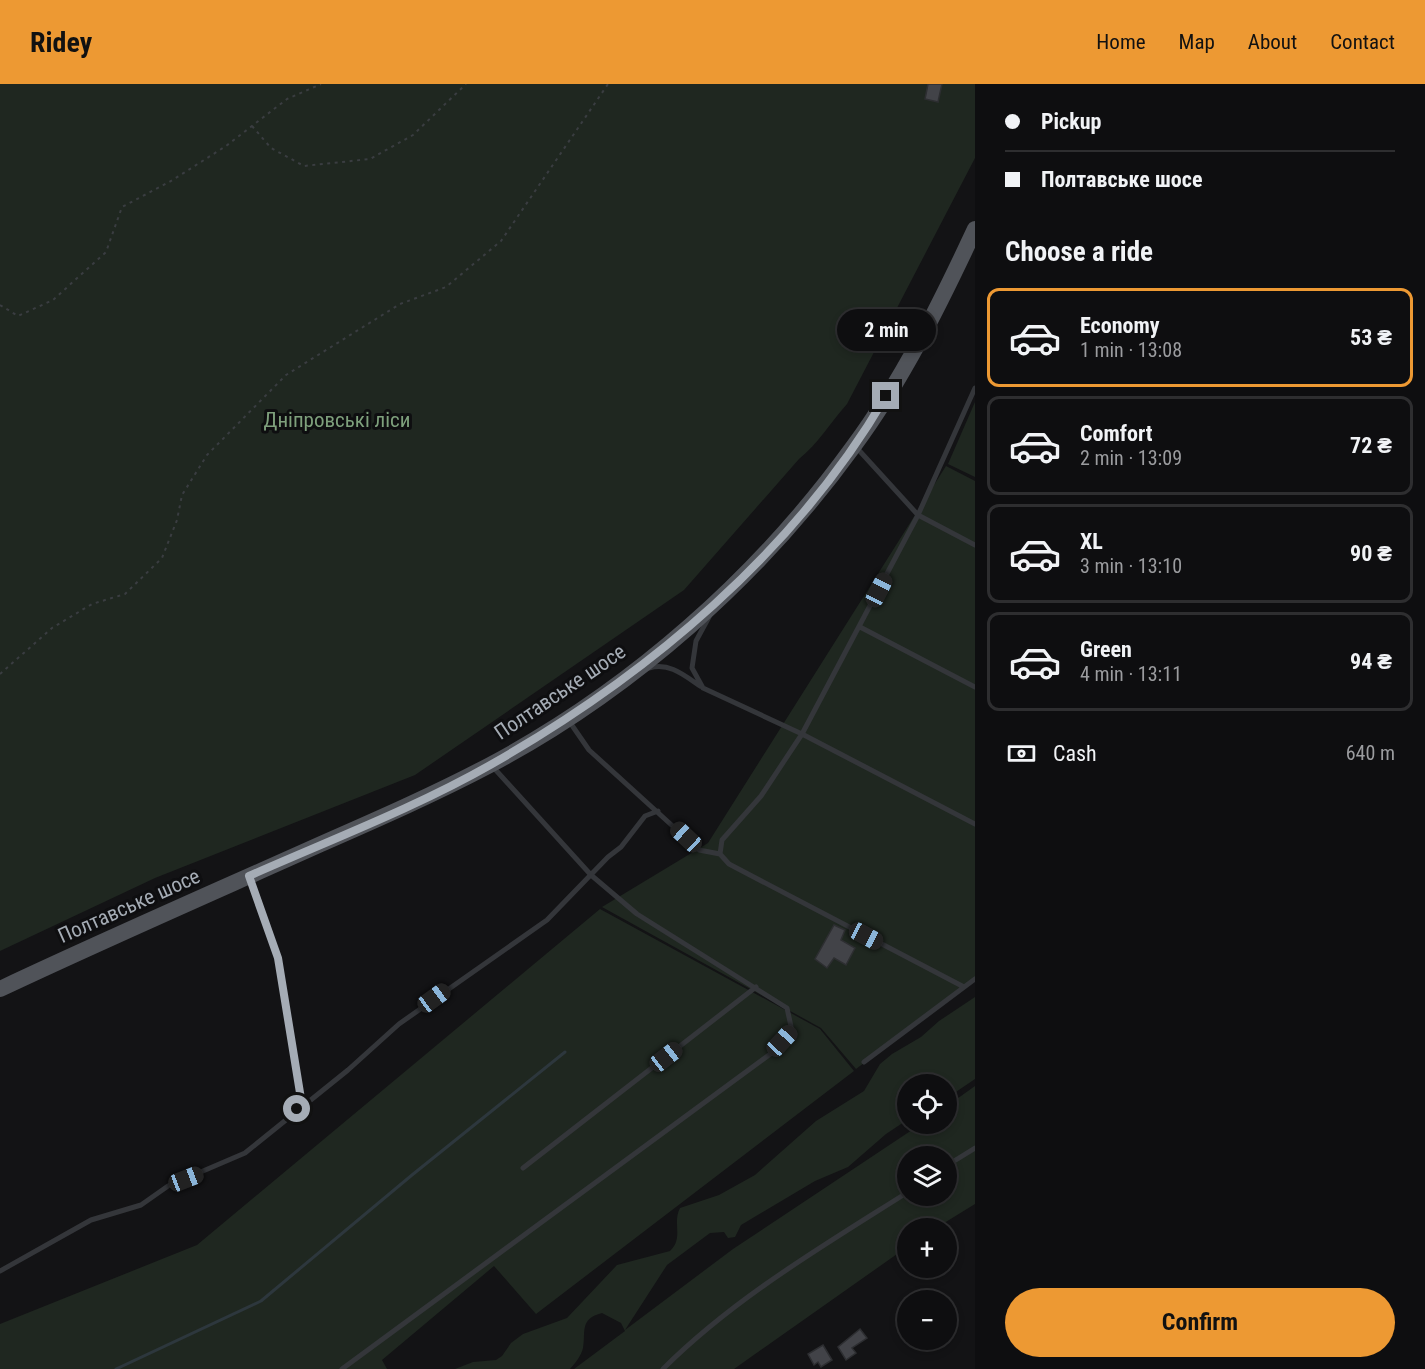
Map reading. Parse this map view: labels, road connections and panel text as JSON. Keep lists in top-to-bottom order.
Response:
{
  "streets": {
    "main road": ["Полтавське шосе"]
  },
  "parks": ["Дніпровські ліси"],
  "page": {
    "header": "Ridey",
    "nav": [
      "Home",
      "Map",
      "About",
      "Contact"
    ],
    "banner": ["Pickup", "Полтавське шосе"],
    "heading": "Choose a ride",
    "list": [
      {
        "name": "Economy",
        "note": "1 min · 13:08",
        "value": "53 ₴"
      },
      {
        "name": "Comfort",
        "note": "2 min · 13:09",
        "value": "72 ₴"
      },
      {
        "name": "XL",
        "note": "3 min · 13:10",
        "value": "90 ₴"
      },
      {
        "name": "Green",
        "note": "4 min · 13:11",
        "value": "94 ₴"
      }
    ],
    "bubble": "2 min",
    "pay": ["Cash", "640 m"],
    "map_buttons": ["+", "−"],
    "buttons": "Confirm"
  }
}
